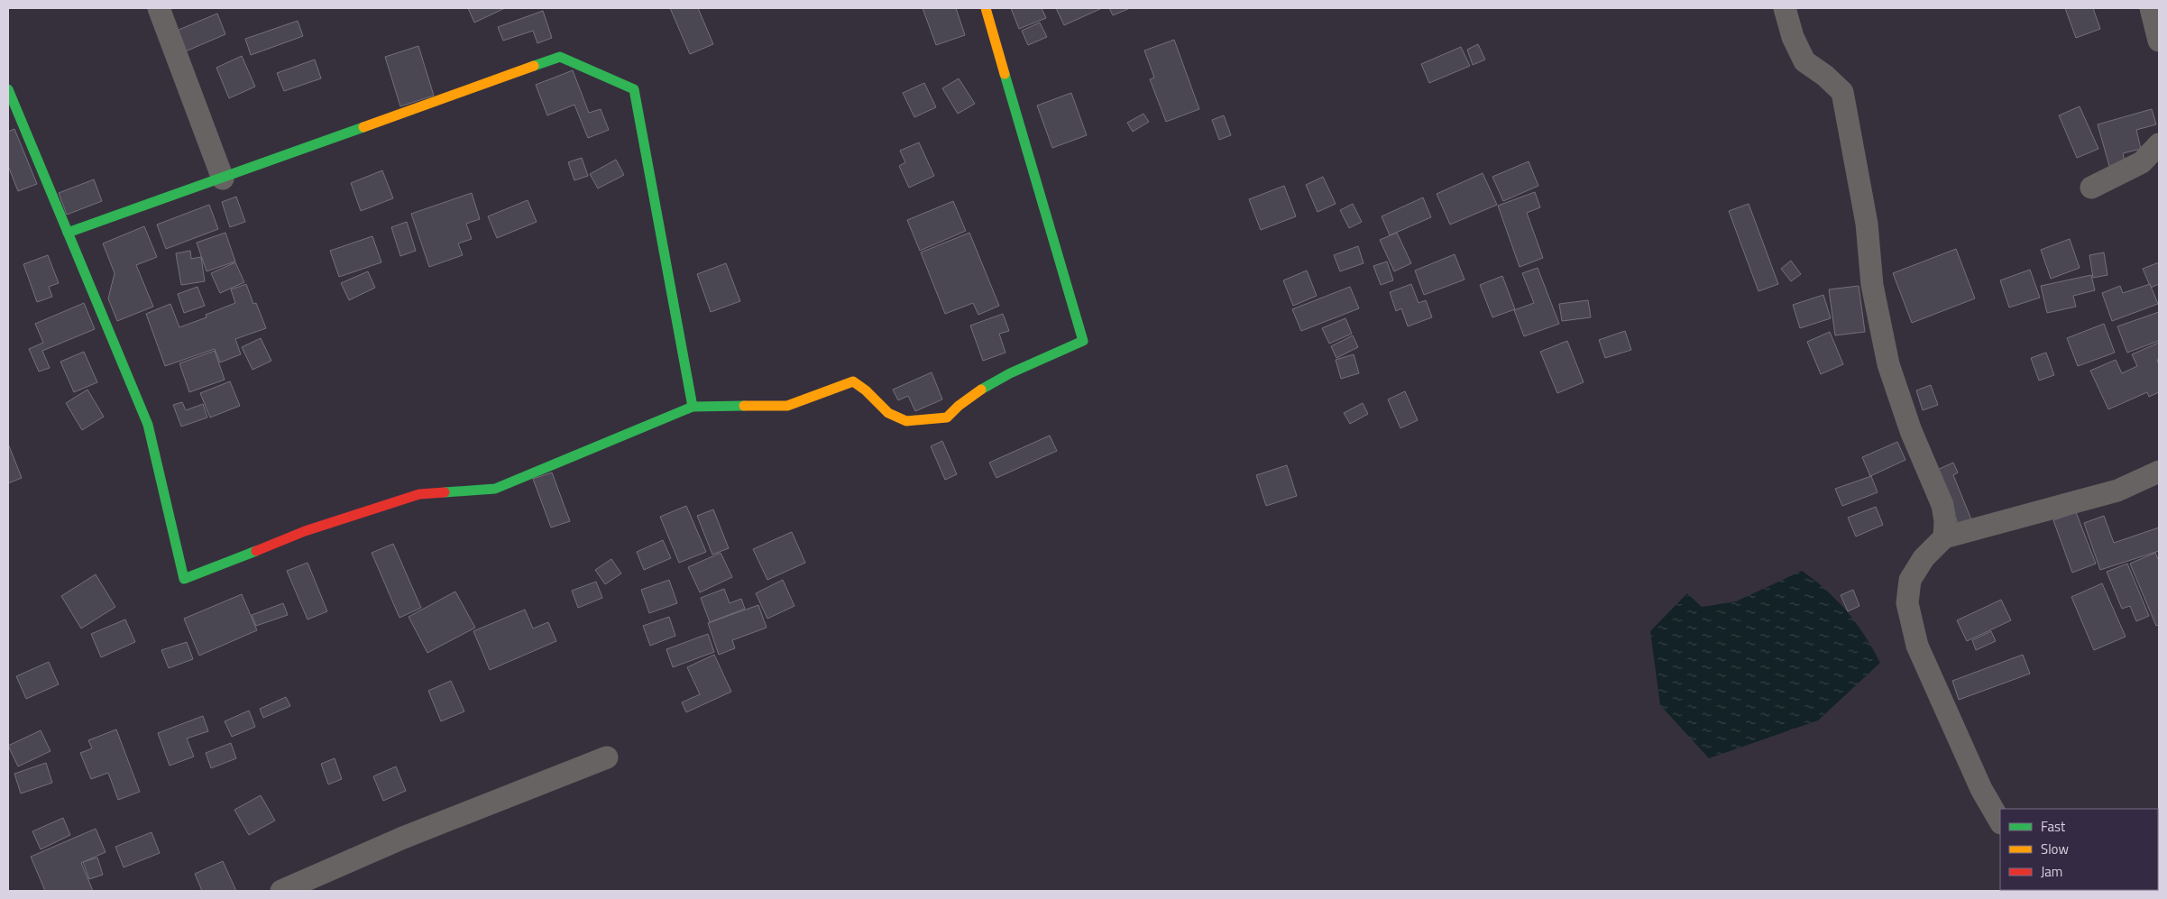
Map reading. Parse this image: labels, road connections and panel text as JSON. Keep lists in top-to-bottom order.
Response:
{
  "legend": ["Fast", "Slow", "Jam"]
}
